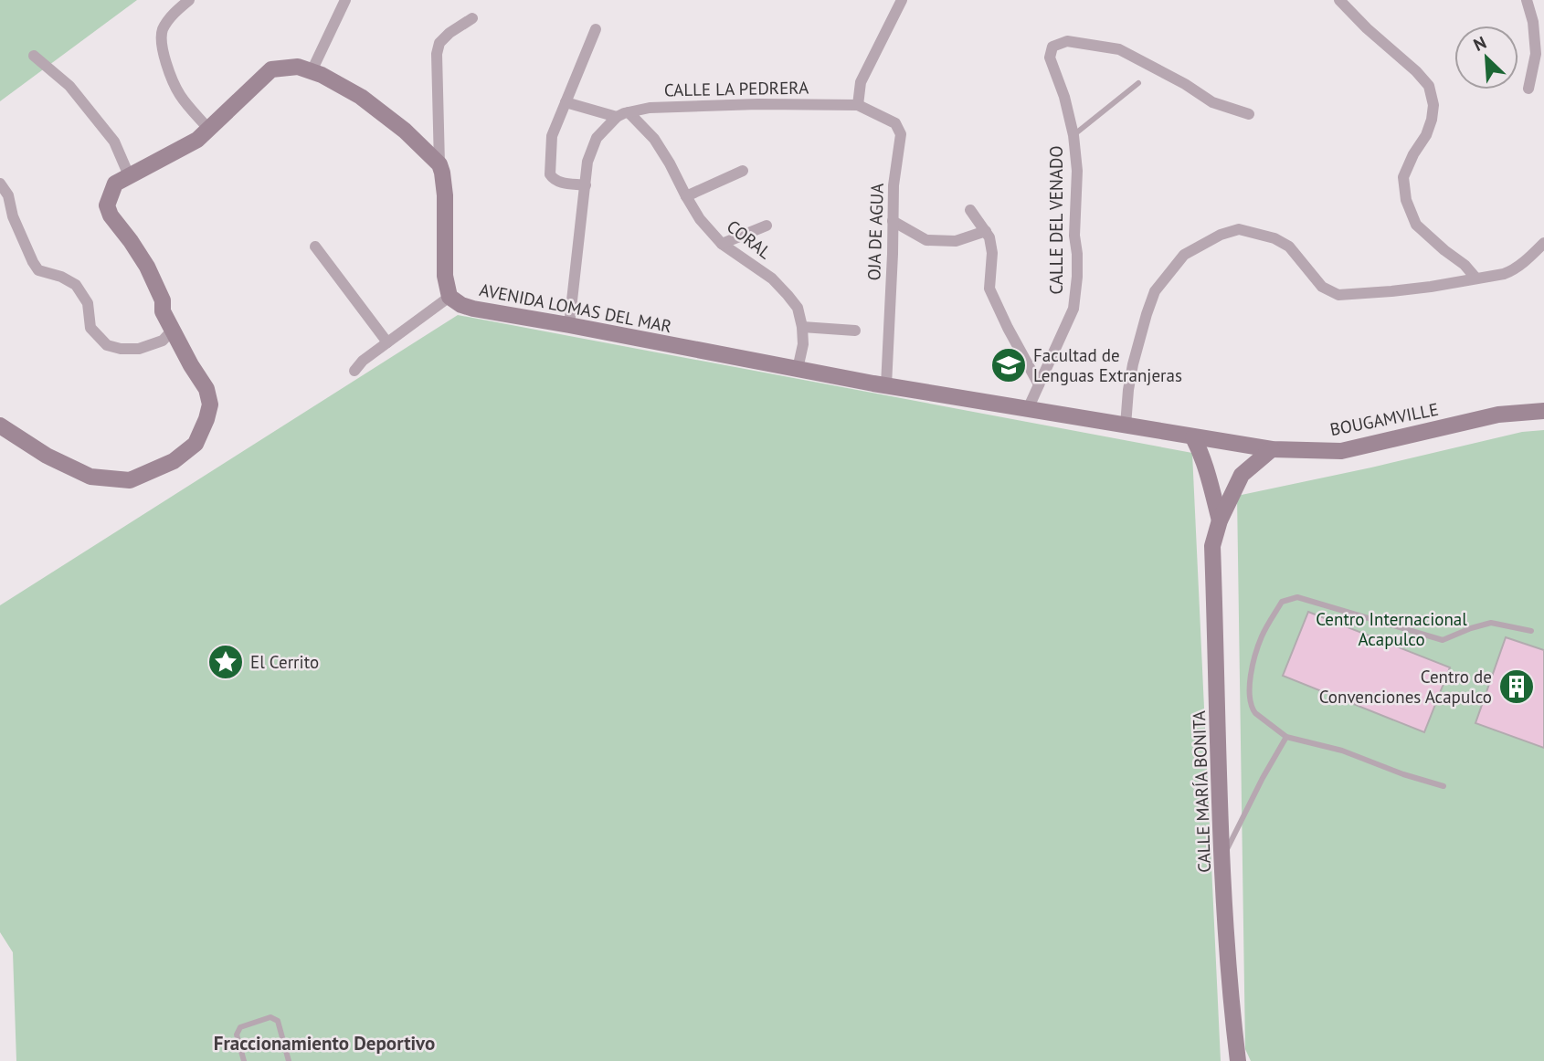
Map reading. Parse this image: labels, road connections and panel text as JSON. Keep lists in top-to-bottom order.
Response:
{
  "streets": {
    "main road": ["AVENIDA LOMAS DEL MAR", "BOUGAMVILLE", "CALLE MARÍA BONITA"],
    "street": [
      "CALLE LA PEDRERA",
      "CALLE DEL VENADO",
      "OJA DE AGUA",
      "CORAL"
    ]
  },
  "crossings": [
    ["CALLE LA PEDRERA", "OJA DE AGUA"],
    ["CALLE LA PEDRERA", "CORAL"],
    ["CALLE DEL VENADO", "AVENIDA LOMAS DEL MAR"],
    ["OJA DE AGUA", "AVENIDA LOMAS DEL MAR"],
    ["CORAL", "AVENIDA LOMAS DEL MAR"],
    ["AVENIDA LOMAS DEL MAR", "BOUGAMVILLE"],
    ["AVENIDA LOMAS DEL MAR", "CALLE MARÍA BONITA"],
    ["BOUGAMVILLE", "CALLE MARÍA BONITA"]
  ],
  "districts": ["Fraccionamiento Deportivo"],
  "parks": ["Centro Internacional Acapulco"],
  "places": {
    "school or university": ["Facultad de Lenguas Extranjeras"],
    "place": ["El Cerrito"],
    "building": ["Centro de Convenciones Acapulco"]
  },
  "north": "top left"
}
